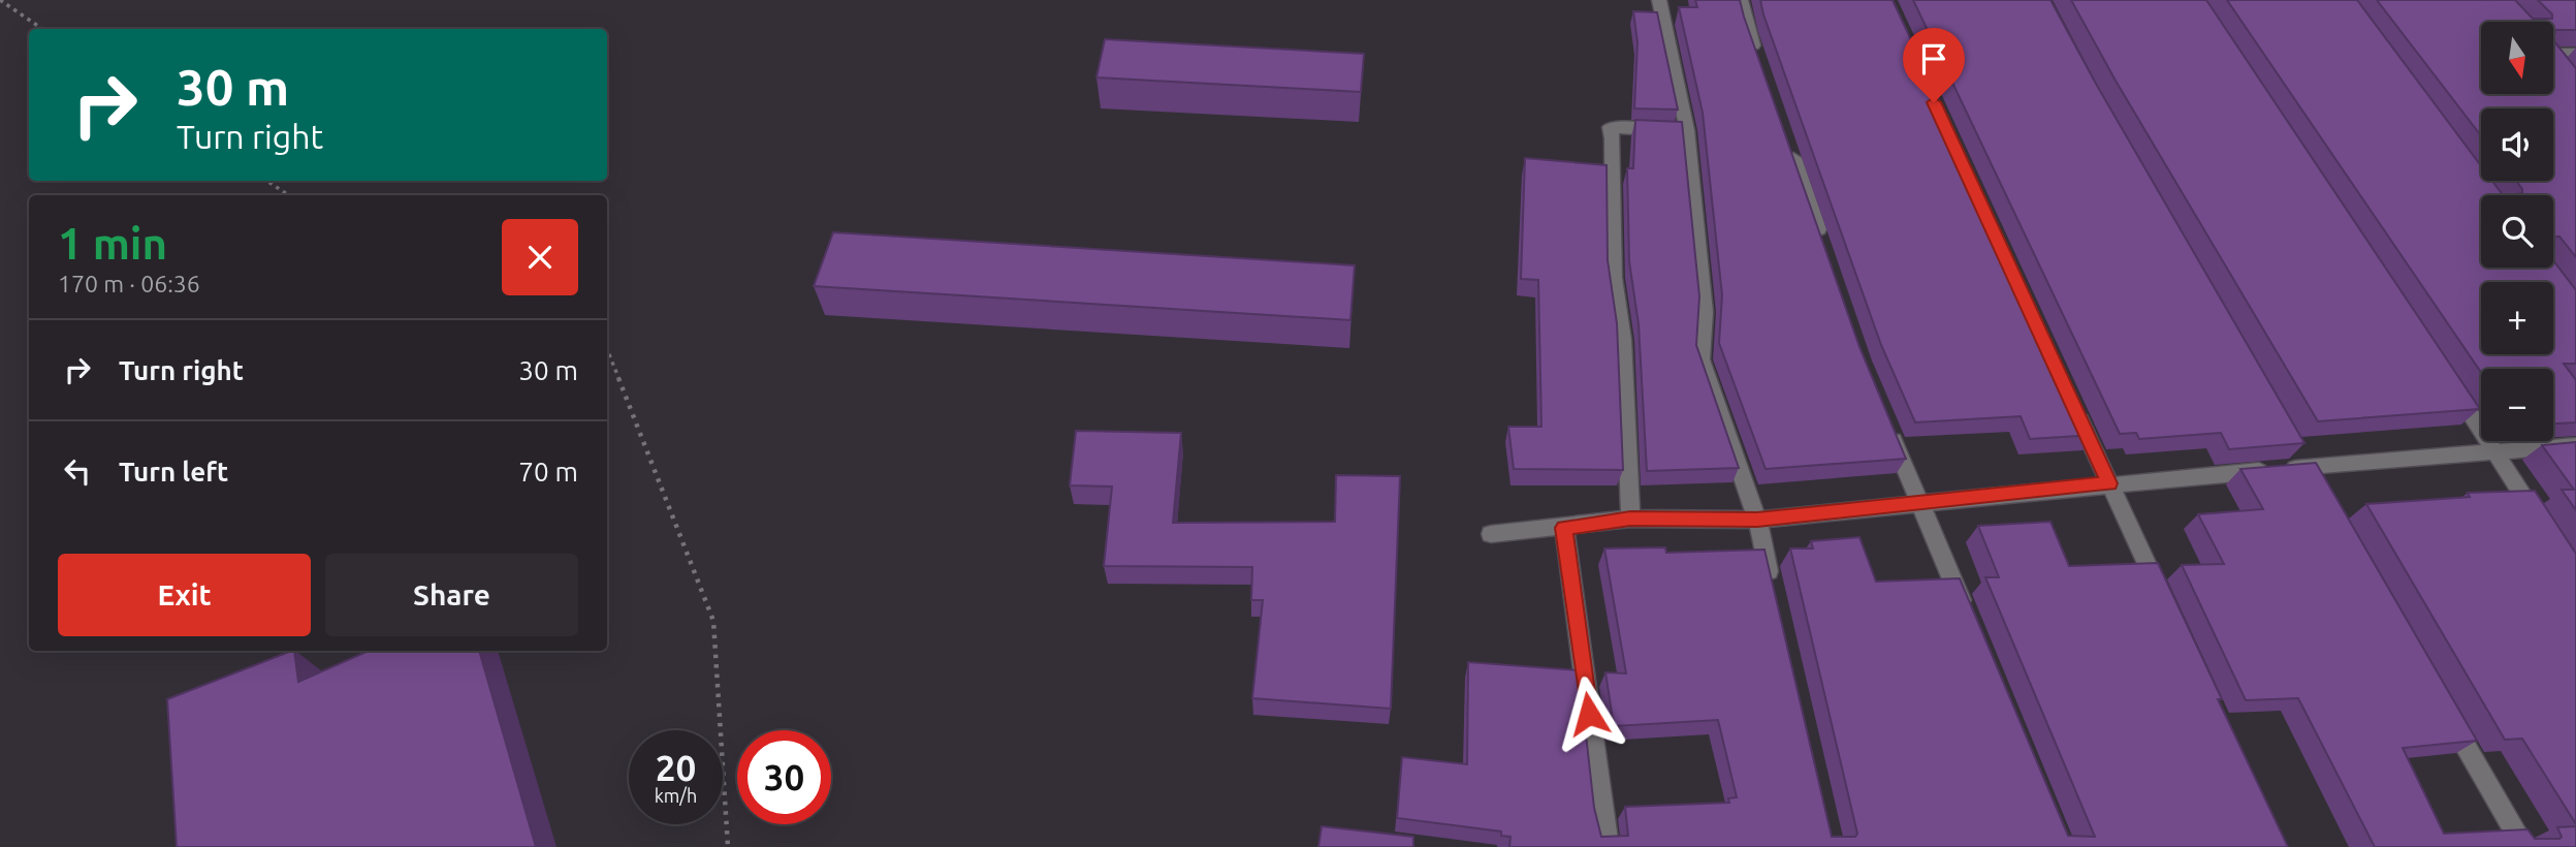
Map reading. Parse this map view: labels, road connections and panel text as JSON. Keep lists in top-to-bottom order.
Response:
{
  "north": "bottom",
  "page": {
    "map_buttons": ["+", "−"],
    "turn": ["30 m", "Turn right"],
    "heading": ["1 min", "170 m · 06:36"],
    "list": [
      {
        "name": "Turn right",
        "value": "30 m"
      },
      {
        "name": "Turn left",
        "value": "70 m"
      }
    ],
    "buttons": ["Exit", "Share"],
    "speed": "20 km/h",
    "limit": "30"
  }
}
